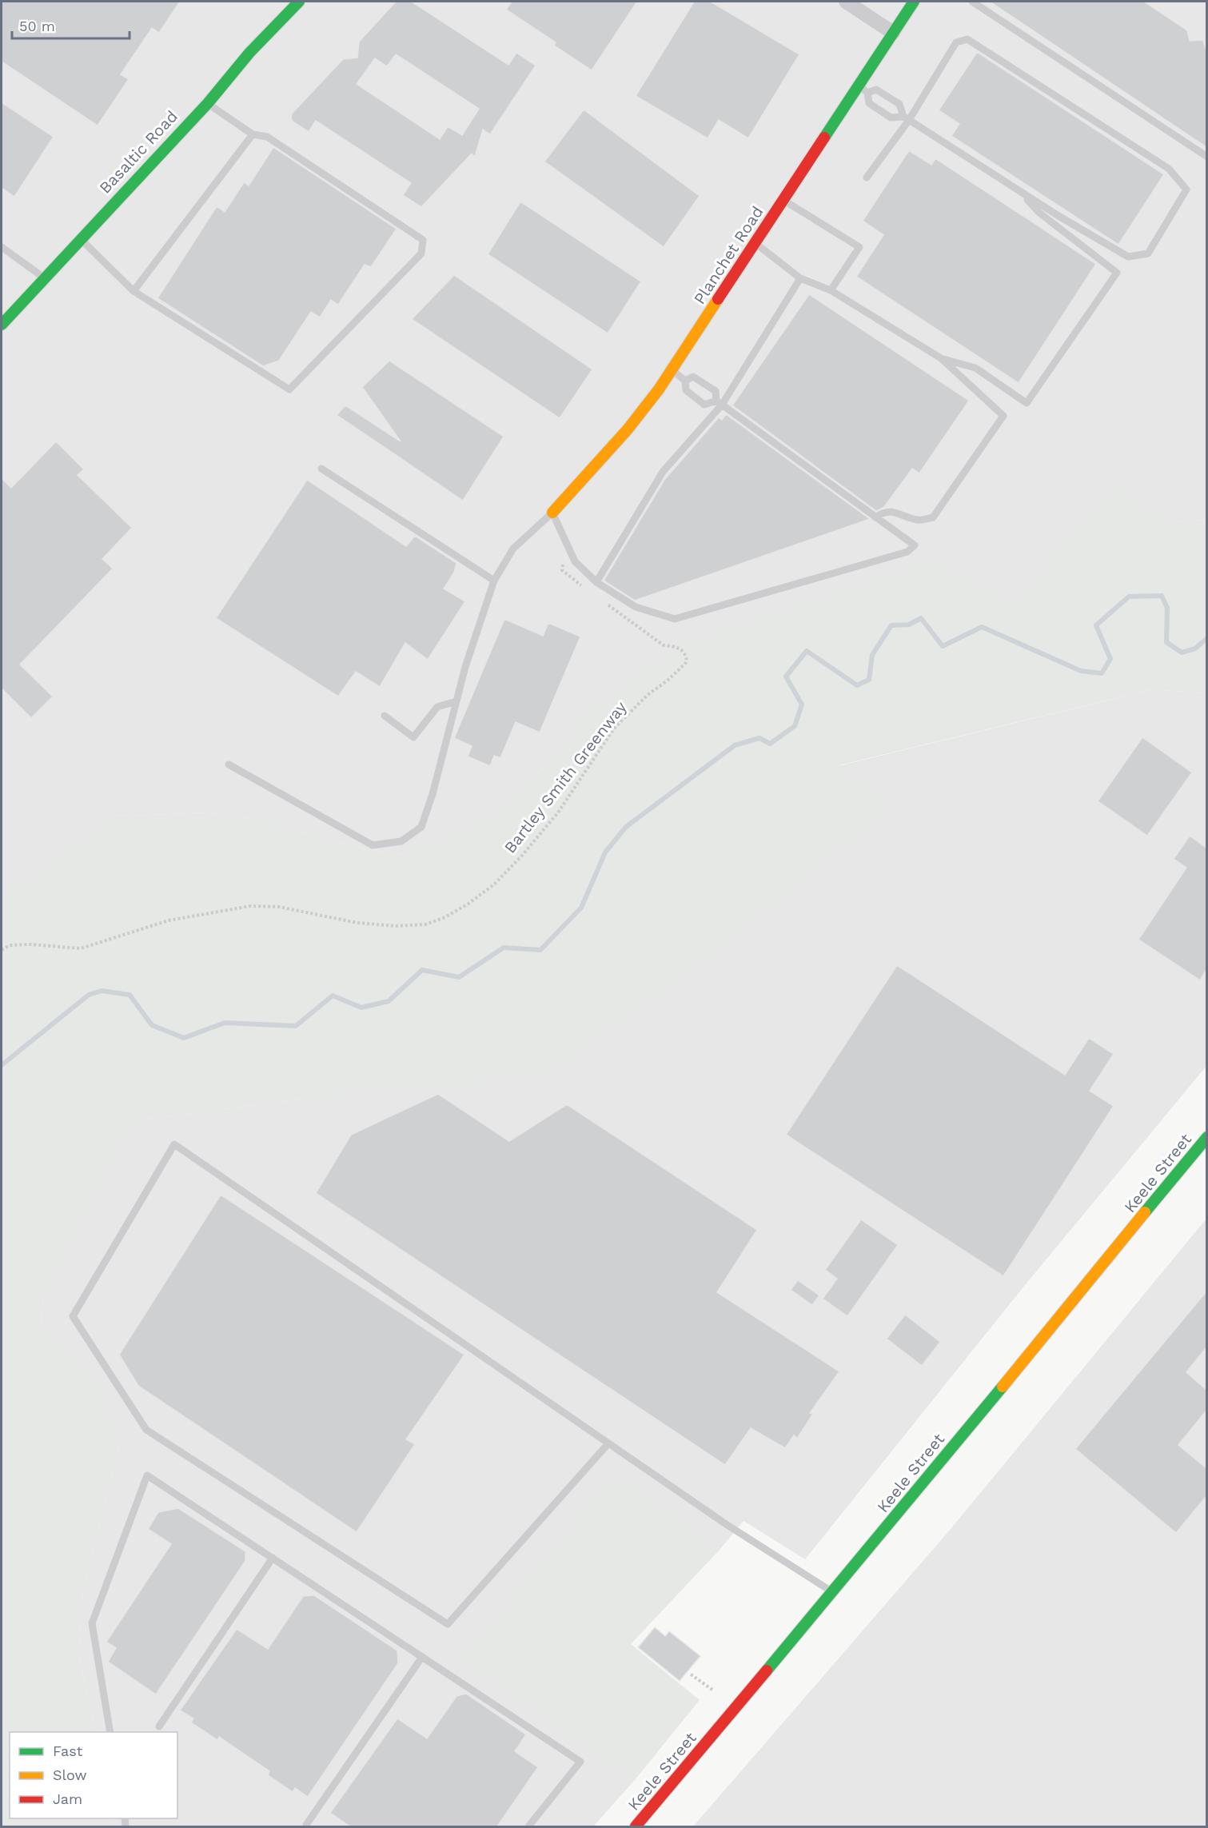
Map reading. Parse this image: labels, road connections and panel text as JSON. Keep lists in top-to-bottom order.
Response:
{
  "streets": {
    "street": ["Basaltic Road", "Planchet Road", "Keele Street"],
    "path": ["Bartley Smith Greenway"]
  },
  "legend": ["Fast", "Slow", "Jam"],
  "scale_bar": "50 m"
}
